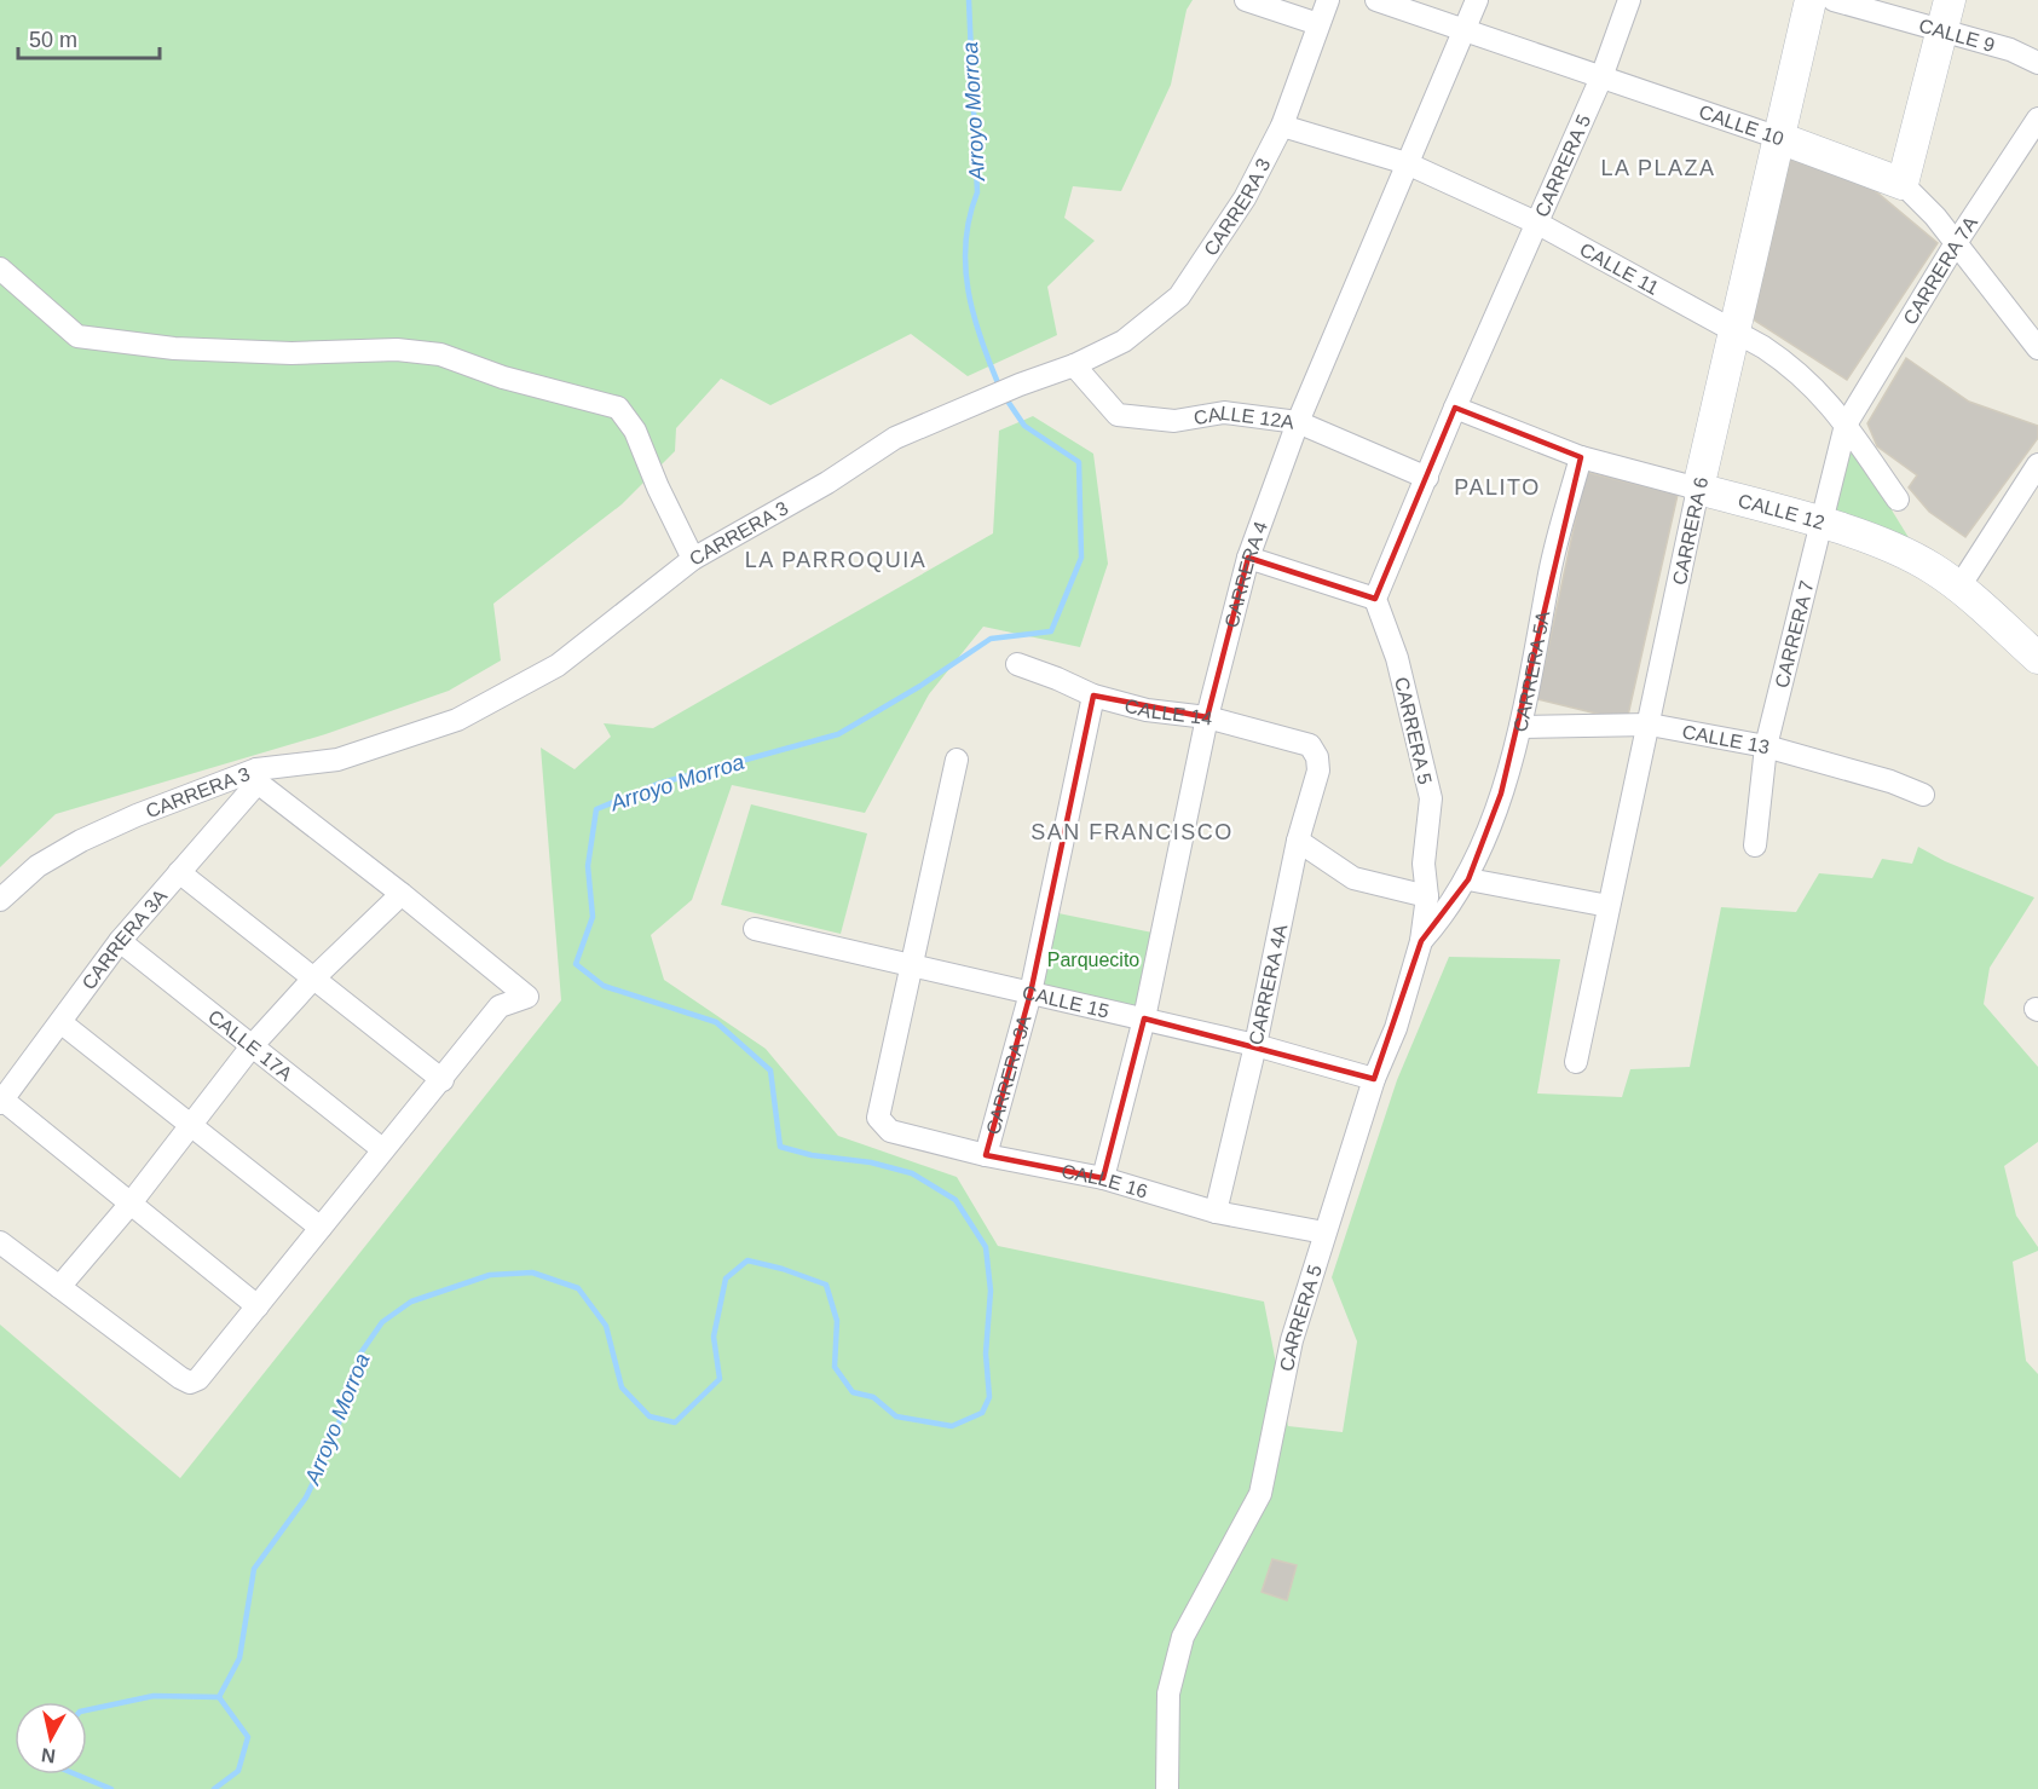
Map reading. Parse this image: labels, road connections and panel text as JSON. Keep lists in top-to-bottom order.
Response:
{
  "streets": {
    "street": [
      "CALLE 9",
      "CALLE 10",
      "CARRERA 5",
      "CARRERA 3",
      "CALLE 11",
      "CARRERA 7A",
      "CALLE 12A",
      "CALLE 12",
      "CARRERA 6",
      "CARRERA 4",
      "CARRERA 7",
      "CARRERA 5A",
      "CALLE 14",
      "CALLE 13",
      "CARRERA 3A",
      "CARRERA 4A",
      "CALLE 15",
      "CALLE 17A",
      "CALLE 16"
    ]
  },
  "crossings": [
    ["CALLE 10", "CARRERA 5"],
    ["CALLE 10", "CARRERA 7A"],
    ["CALLE 10", "CARRERA 6"],
    ["CALLE 10", "CARRERA 4"],
    ["CARRERA 5", "CALLE 11"],
    ["CARRERA 5", "CALLE 12A"],
    ["CARRERA 5", "CALLE 12"],
    ["CARRERA 5", "CARRERA 5A"],
    ["CARRERA 5", "CALLE 15"],
    ["CARRERA 5", "CALLE 16"],
    ["CARRERA 3", "CALLE 11"],
    ["CARRERA 3", "CALLE 12A"],
    ["CARRERA 3", "CARRERA 3A"],
    ["CALLE 11", "CARRERA 7A"],
    ["CALLE 11", "CARRERA 6"],
    ["CALLE 11", "CARRERA 4"],
    ["CALLE 11", "CARRERA 7"],
    ["CARRERA 7A", "CARRERA 7"],
    ["CALLE 12A", "CARRERA 4"],
    ["CALLE 12", "CARRERA 6"],
    ["CALLE 12", "CARRERA 7"],
    ["CALLE 12", "CARRERA 5A"],
    ["CARRERA 6", "CALLE 13"],
    ["CARRERA 4", "CALLE 14"],
    ["CARRERA 4", "CALLE 15"],
    ["CARRERA 4", "CALLE 16"],
    ["CARRERA 7", "CALLE 13"],
    ["CARRERA 5A", "CALLE 13"],
    ["CALLE 14", "CARRERA 3A"],
    ["CALLE 14", "CARRERA 4A"],
    ["CARRERA 3A", "CALLE 15"],
    ["CARRERA 3A", "CALLE 17A"],
    ["CARRERA 3A", "CALLE 16"],
    ["CARRERA 4A", "CALLE 15"],
    ["CARRERA 4A", "CALLE 16"],
    ["CALLE 15", "CALLE 16"]
  ],
  "districts": [
    "LA PLAZA",
    "PALITO",
    "LA PARROQUIA",
    "SAN FRANCISCO"
  ],
  "water": ["Arroyo Morroa"],
  "parks": ["Parquecito"],
  "scale_bar": "50 m",
  "north": "bottom"
}
